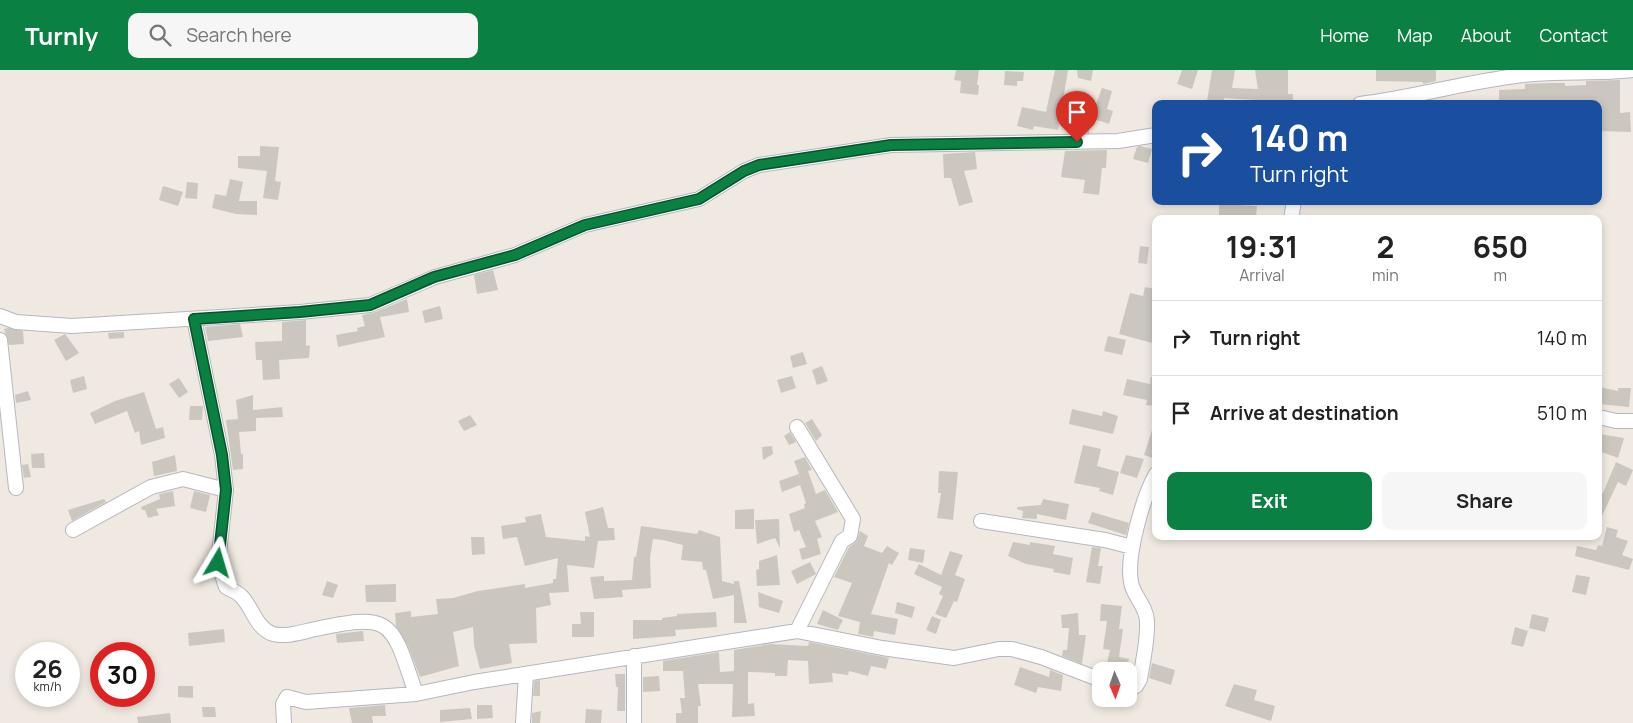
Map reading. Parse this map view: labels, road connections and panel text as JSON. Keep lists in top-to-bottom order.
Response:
{
  "north": "bottom",
  "page": {
    "header": "Turnly",
    "search": "Search here",
    "nav": [
      "Home",
      "Map",
      "About",
      "Contact"
    ],
    "turn": ["140 m", "Turn right"],
    "eta": [
      "19:31",
      "Arrival",
      "2",
      "min",
      "650",
      "m"
    ],
    "list": [
      {
        "name": "Turn right",
        "value": "140 m"
      },
      {
        "name": "Arrive at destination",
        "value": "510 m"
      }
    ],
    "buttons": ["Exit", "Share"],
    "speed": "26 km/h",
    "limit": "30"
  }
}
